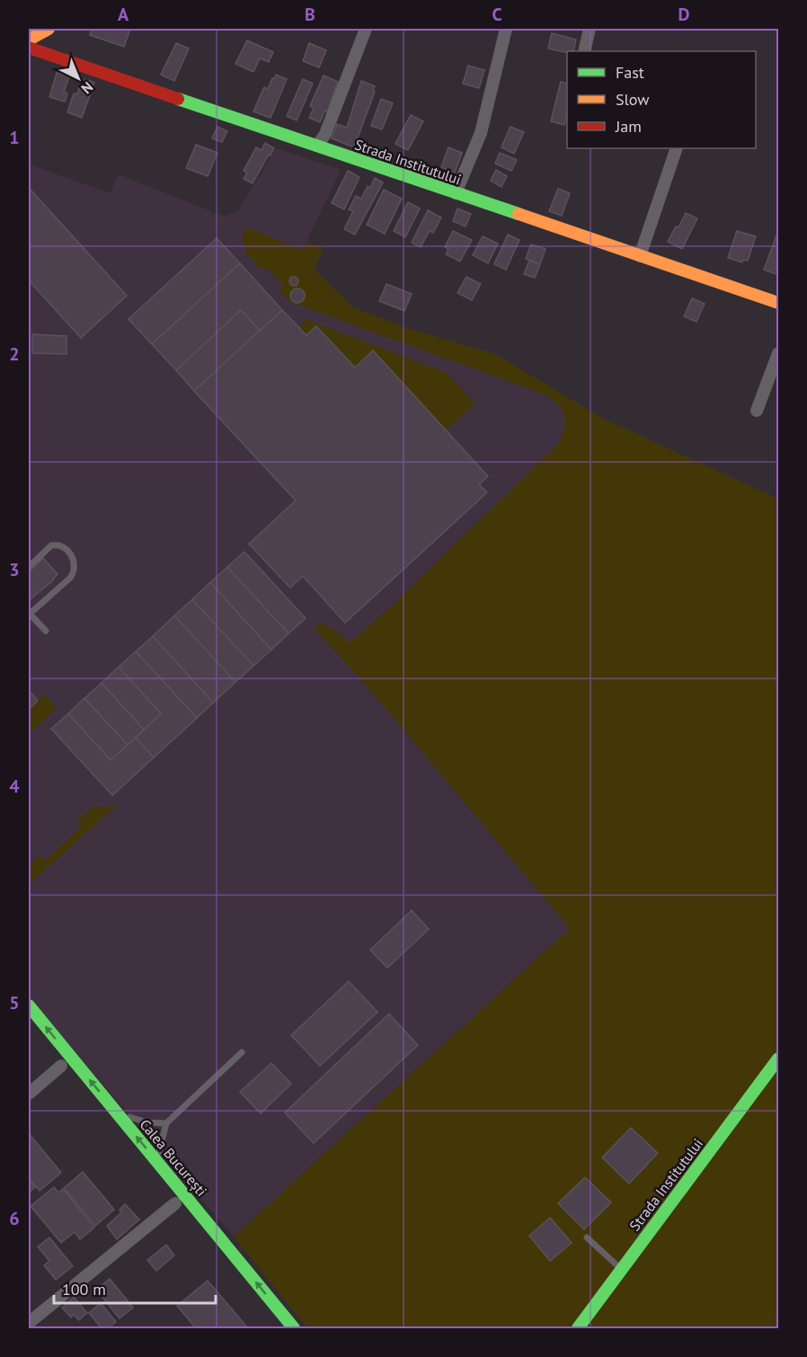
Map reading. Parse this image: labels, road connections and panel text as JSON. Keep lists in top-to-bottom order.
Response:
{
  "streets": {
    "main road": ["Strada Institutului", "Calea București"]
  },
  "legend": ["Fast", "Slow", "Jam"],
  "scale_bar": "100 m",
  "north": "bottom right",
  "grid": {
    "columns": [
      "A",
      "B",
      "C",
      "D"
    ],
    "rows": [
      "1",
      "2",
      "3",
      "4",
      "5",
      "6"
    ]
  }
}
